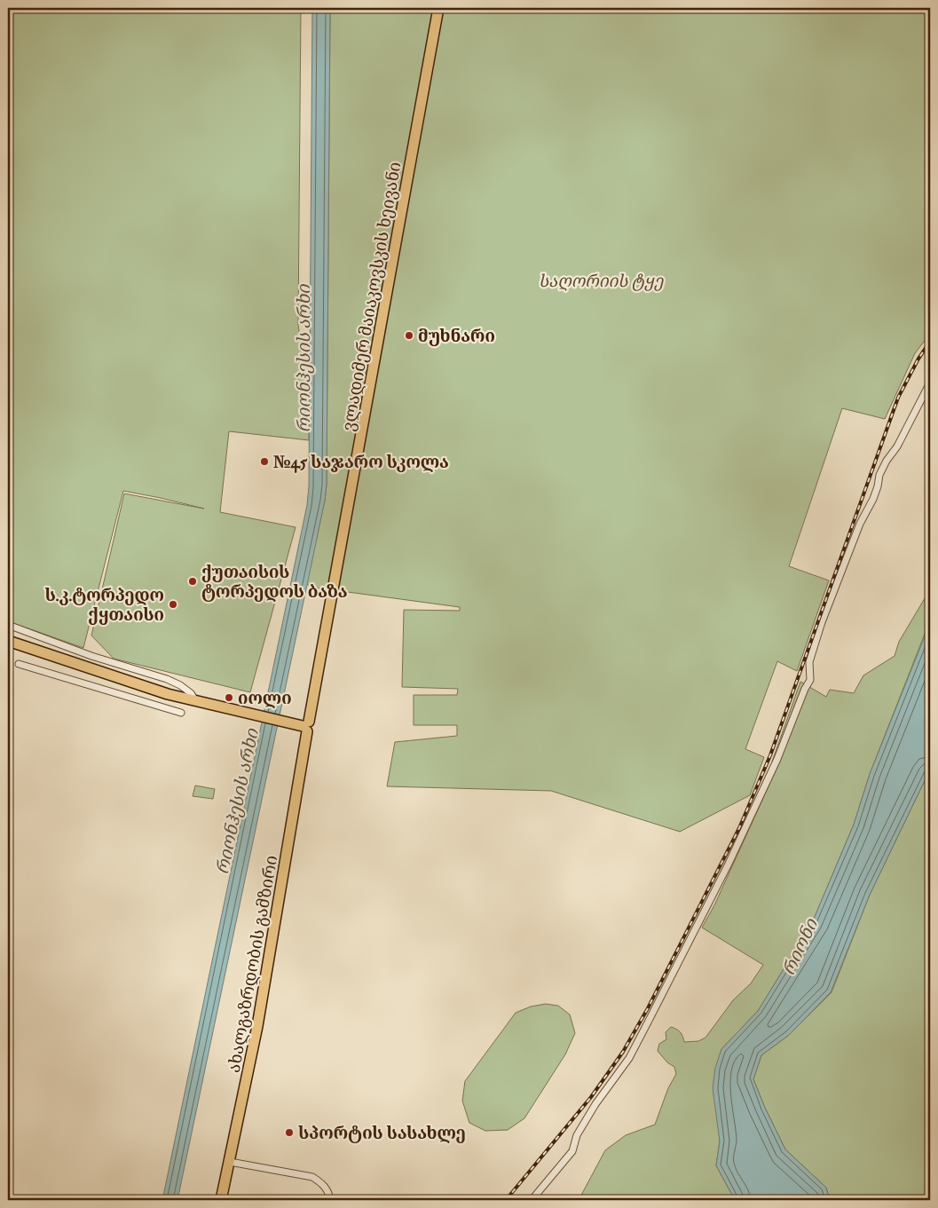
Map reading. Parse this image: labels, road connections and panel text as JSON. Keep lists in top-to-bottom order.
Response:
{
  "streets": {
    "main road": ["ვლადიმერ მაიაკოვსკის ხეივანი", "ახალგაზრდობის გამზირი"]
  },
  "crossings": [
    ["ვლადიმერ მაიაკოვსკის ხეივანი", "ახალგაზრდობის გამზირი"]
  ],
  "water": ["რიონჰესის არხი", "რიონი"],
  "parks": ["საღორიის ტყე"],
  "places": [
    "მუხნარი",
    "№45 საჯარო სკოლა",
    "ქუთაისის ტორპედოს ბაზა",
    "ს.კ.ტორპედო ქყთაისი",
    "იოლი",
    "სპორტის სასახლე"
  ]
}
